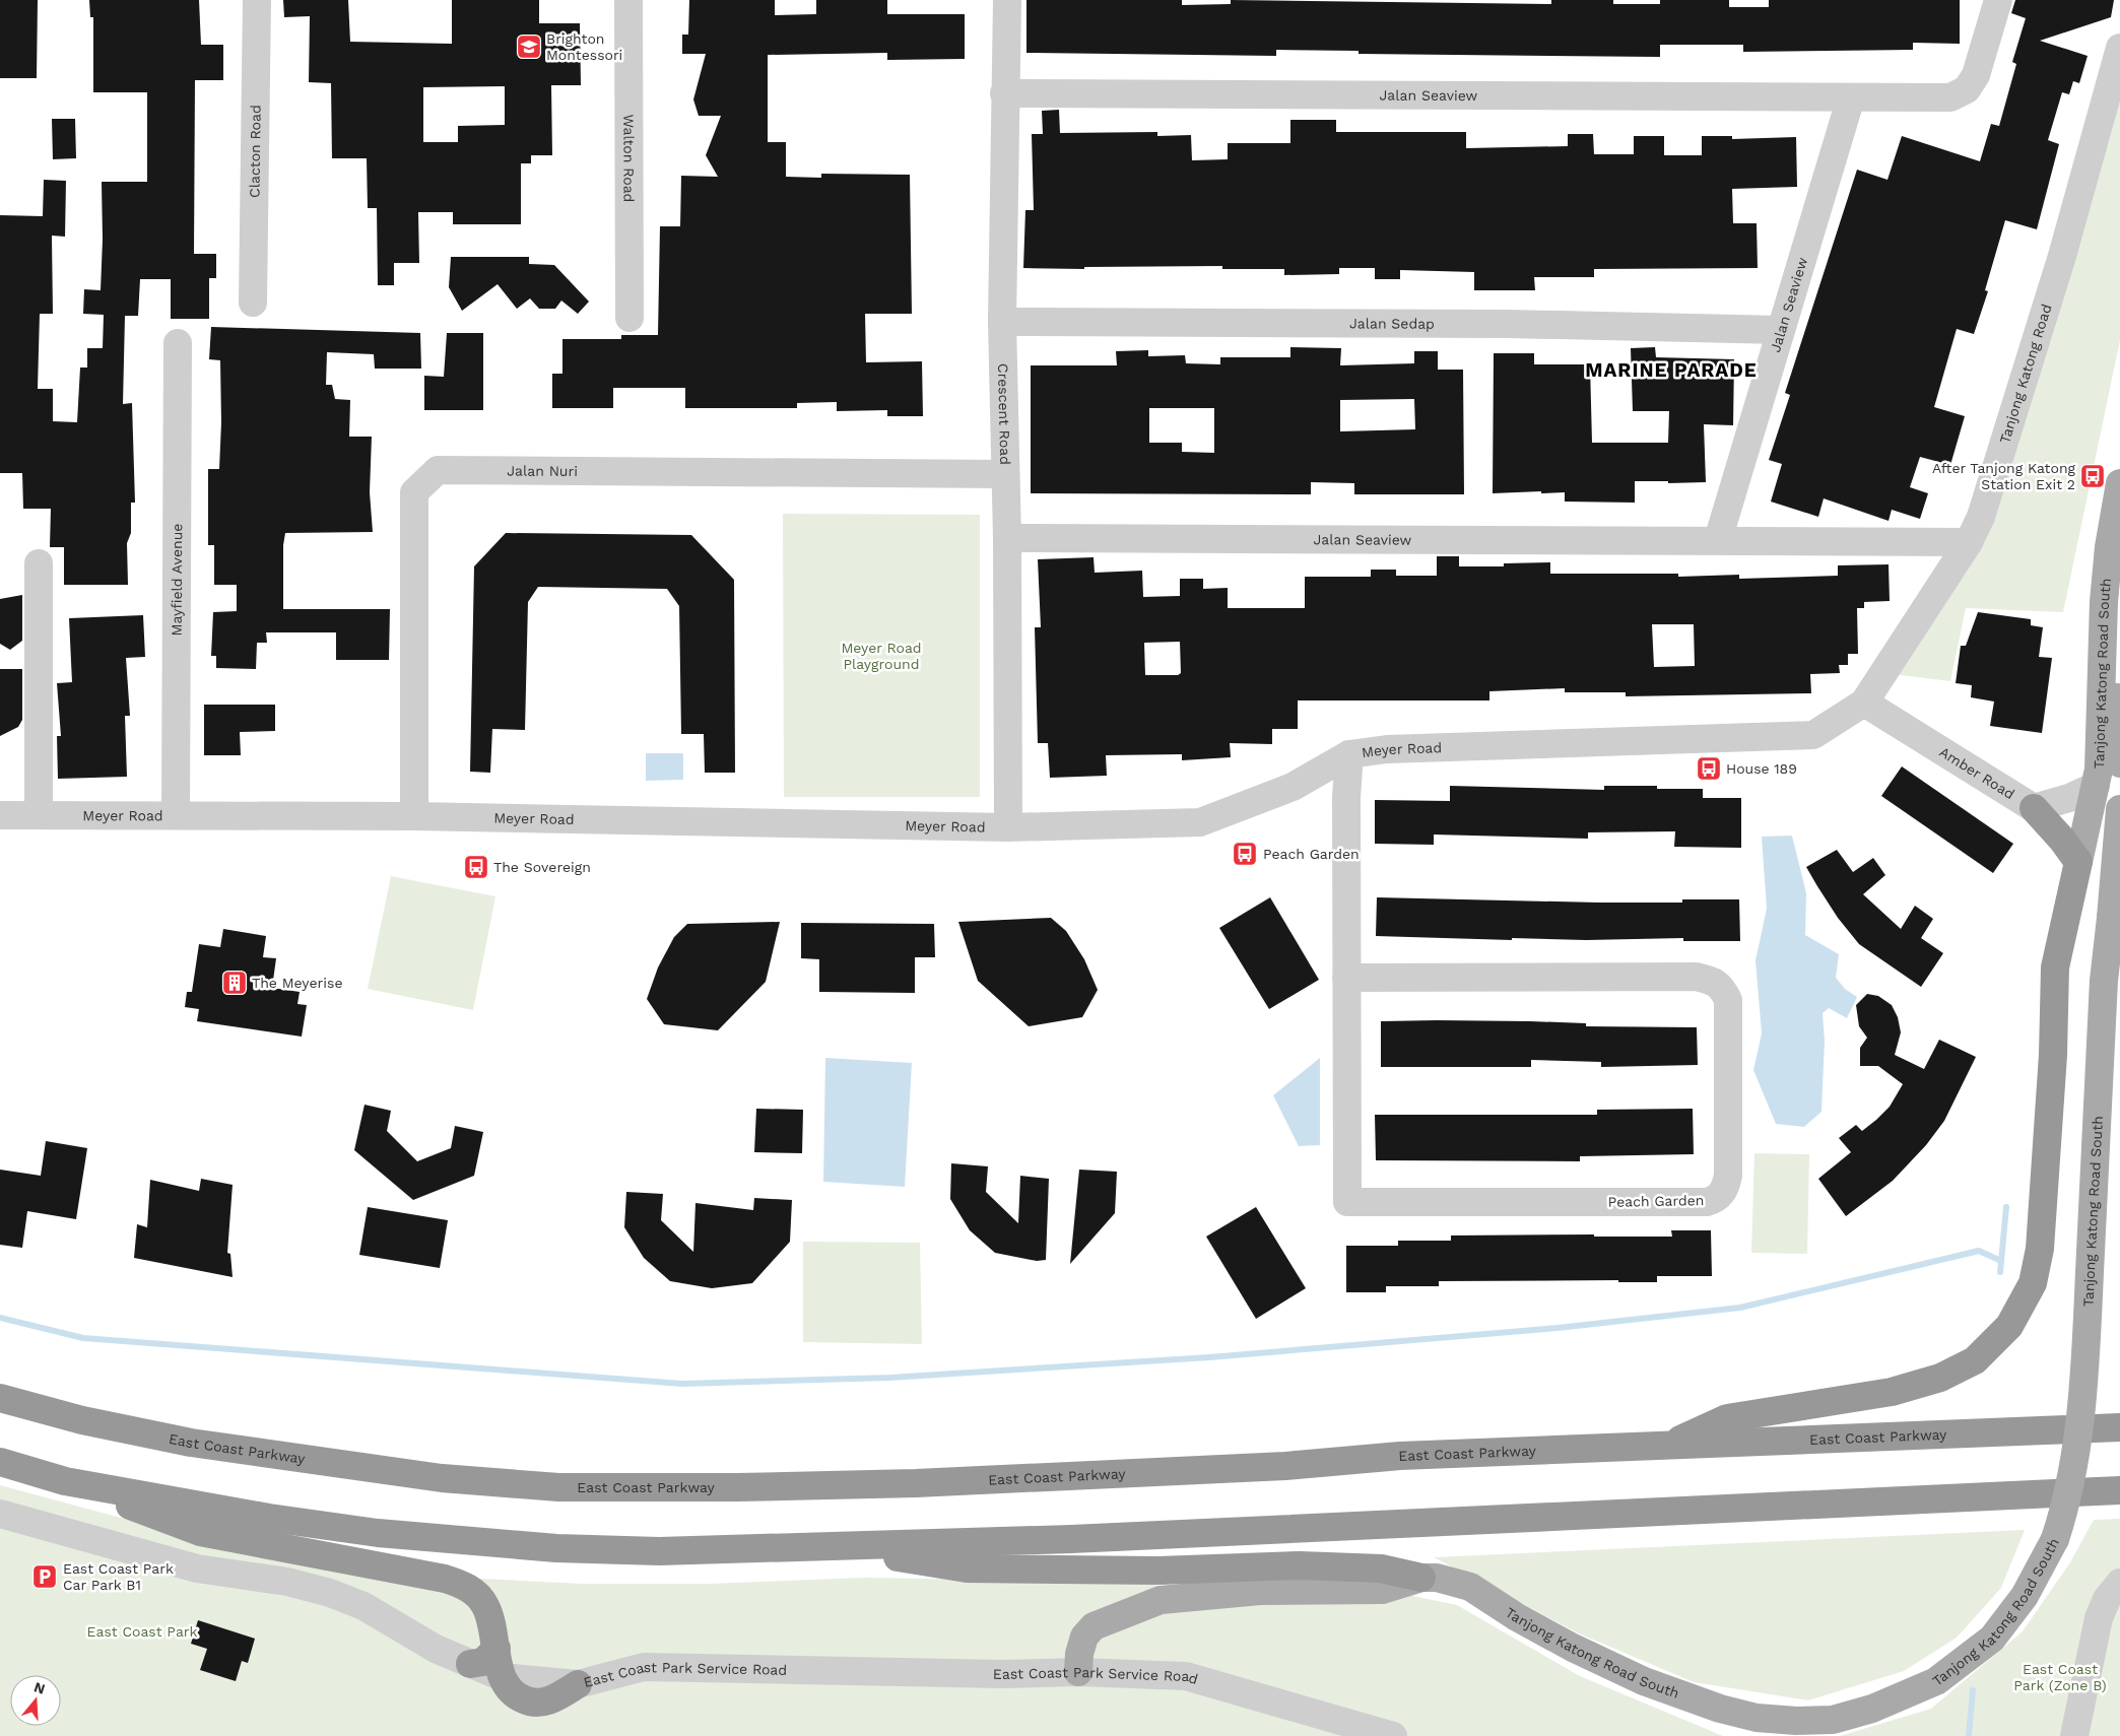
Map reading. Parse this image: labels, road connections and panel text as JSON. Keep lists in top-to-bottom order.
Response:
{
  "streets": {
    "highway": ["East Coast Parkway"],
    "main road": ["Tanjong Katong Road South"],
    "street": [
      "Jalan Seaview",
      "Clacton Road",
      "Walton Road",
      "Jalan Sedap",
      "Tanjong Katong Road",
      "Crescent Road",
      "Jalan Nuri",
      "Mayfield Avenue",
      "Meyer Road",
      "Amber Road",
      "Peach Garden",
      "East Coast Park Service Road"
    ]
  },
  "crossings": [
    ["Jalan Seaview", "Jalan Sedap"],
    ["Jalan Seaview", "Tanjong Katong Road"],
    ["Jalan Seaview", "Crescent Road"],
    ["Jalan Sedap", "Crescent Road"],
    ["Tanjong Katong Road", "Meyer Road"],
    ["Tanjong Katong Road", "Amber Road"],
    ["Crescent Road", "Jalan Nuri"],
    ["Crescent Road", "Meyer Road"],
    ["Jalan Nuri", "Meyer Road"],
    ["Mayfield Avenue", "Meyer Road"],
    ["Meyer Road", "Amber Road"],
    ["Meyer Road", "Peach Garden"]
  ],
  "districts": ["MARINE PARADE"],
  "parks": ["Meyer Road Playground", "East Coast Park", "East Coast Park (Zone B)"],
  "places": {
    "school or university": ["Brighton Montessori"],
    "bus stop": [
      "After Tanjong Katong Station Exit 2",
      "House 189",
      "Peach Garden",
      "The Sovereign"
    ],
    "building": ["The Meyerise"],
    "parking": ["East Coast Park Car Park B1"]
  },
  "north": "top"
}
